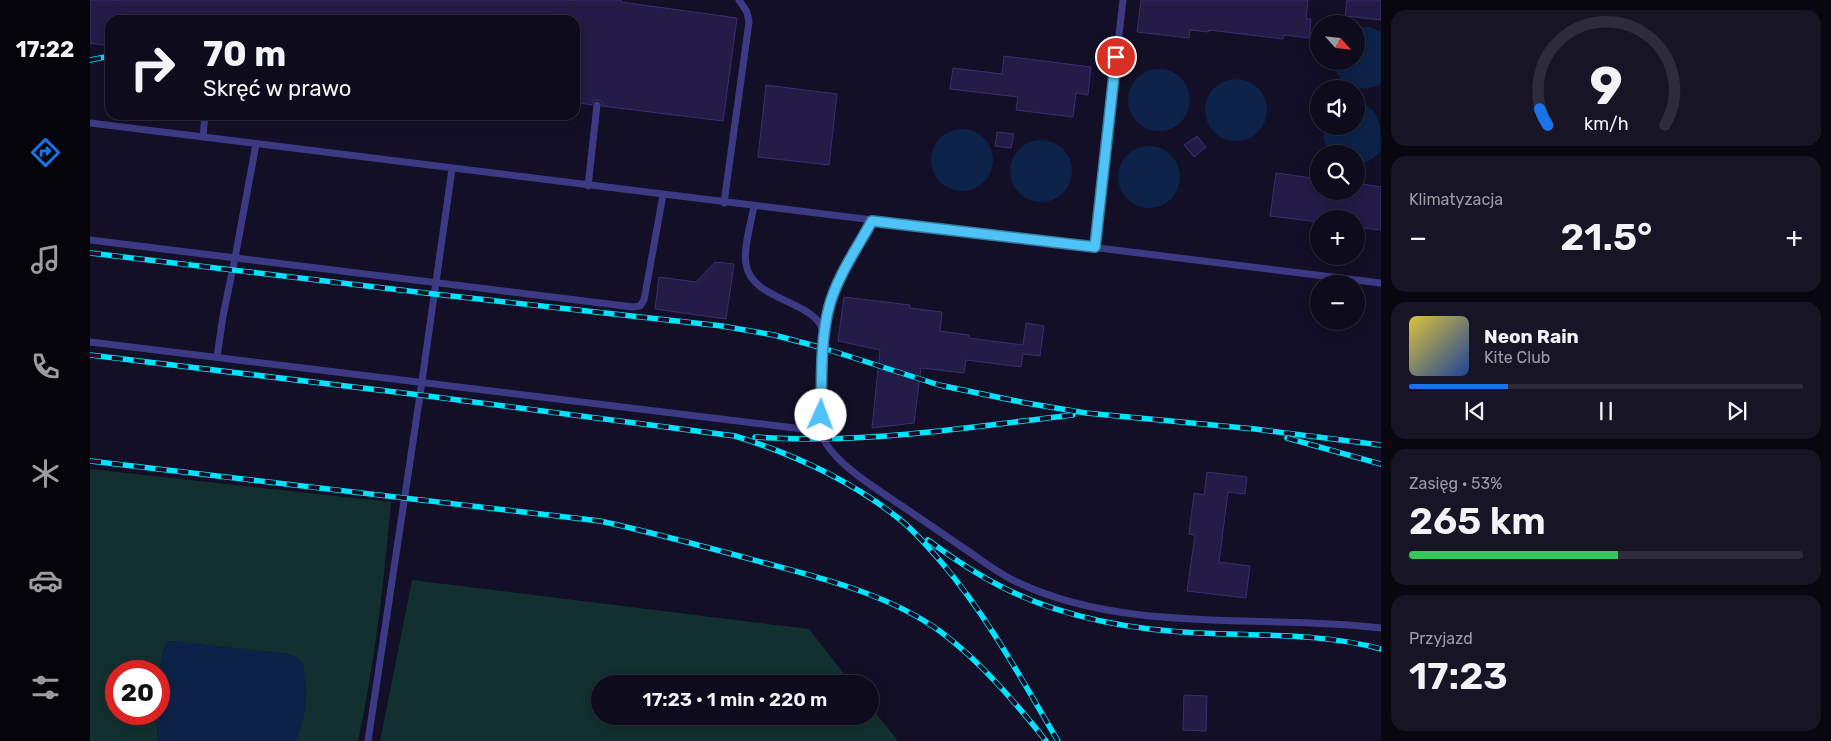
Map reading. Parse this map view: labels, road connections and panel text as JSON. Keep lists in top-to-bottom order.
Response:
{
  "north": "bottom right",
  "page": {
    "tabs": "17:22",
    "map_buttons": ["+", "−"],
    "turn": ["70 m", "Skręć w prawo"],
    "tile": [
      "Klimatyzacja",
      ["Zasięg · 53%", "265 km"],
      ["Przyjazd", "17:23"]
    ],
    "heat": ["−", "21.5°", "+"],
    "song": ["Neon Rain", "Kite Club"],
    "limit": "20",
    "trip": "17:23 · 1 min · 220 m",
    "gauge": ["9", "km/h"]
  }
}
